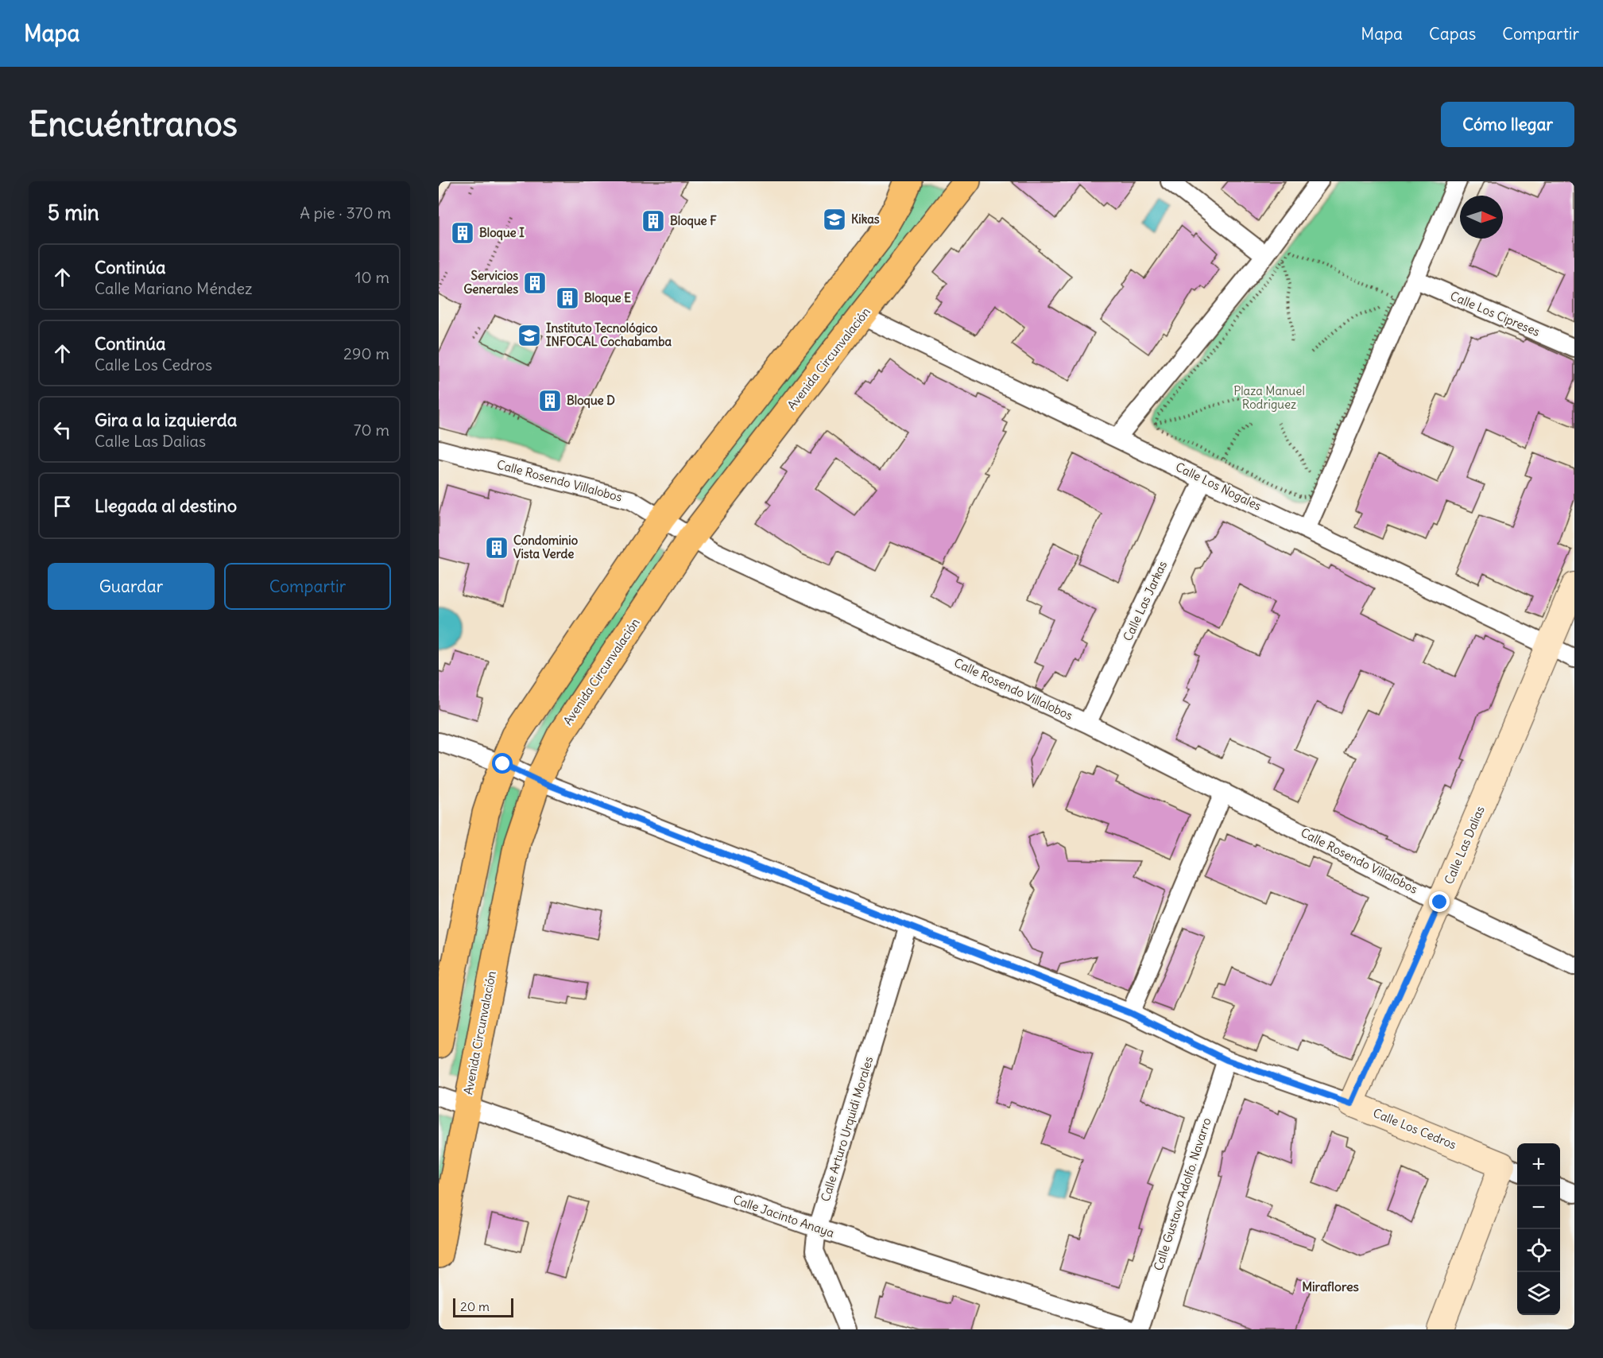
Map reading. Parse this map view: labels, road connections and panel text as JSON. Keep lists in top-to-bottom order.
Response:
{
  "streets": {
    "highway": ["Avenida Circunvalación"],
    "street": [
      "Calle Los Cipreses",
      "Calle Rosendo Villalobos",
      "Calle Los Nogales",
      "Calle Las Jarkas",
      "Calle Las Dalias",
      "Calle Arturo Urquidi Morales",
      "Calle Los Cedros",
      "Calle Gustavo Adolfo. Navarro",
      "Calle Jacinto Anaya"
    ]
  },
  "crossings": [
    ["Avenida Circunvalación", "Calle Rosendo Villalobos"],
    ["Avenida Circunvalación", "Calle Los Nogales"],
    ["Avenida Circunvalación", "Calle Los Cedros"],
    ["Avenida Circunvalación", "Calle Jacinto Anaya"],
    ["Calle Rosendo Villalobos", "Calle Las Jarkas"],
    ["Calle Rosendo Villalobos", "Calle Las Dalias"],
    ["Calle Los Nogales", "Calle Las Jarkas"],
    ["Calle Los Nogales", "Calle Las Dalias"],
    ["Calle Las Dalias", "Calle Los Cedros"],
    ["Calle Arturo Urquidi Morales", "Calle Los Cedros"],
    ["Calle Arturo Urquidi Morales", "Calle Jacinto Anaya"],
    ["Calle Los Cedros", "Calle Gustavo Adolfo. Navarro"]
  ],
  "districts": ["Miraflores"],
  "parks": ["Plaza Manuel Rodriguez"],
  "places": {
    "school or university": ["Kikas", "Instituto Tecnológico INFOCAL Cochabamba"],
    "building": [
      "Bloque F",
      "Bloque I",
      "Servicios Generales",
      "Bloque E",
      "Bloque D",
      "Condominio Vista Verde"
    ]
  },
  "scale_bar": "20 m",
  "north": "right",
  "page": {
    "header": "Mapa",
    "nav": ["Mapa", "Capas", "Compartir"],
    "buttons": [
      "Cómo llegar",
      ["Guardar", "Compartir"]
    ],
    "title": "Encuéntranos",
    "heading": ["5 min", "A pie · 370 m"],
    "list": [
      ["Continúa", "Calle Mariano Méndez", "10 m"],
      ["Continúa", "Calle Los Cedros", "290 m"],
      ["Gira a la izquierda", "Calle Las Dalias", "70 m"],
      "Llegada al destino"
    ],
    "map_buttons": ["+", "−"],
    "scale": "20 m"
  }
}
